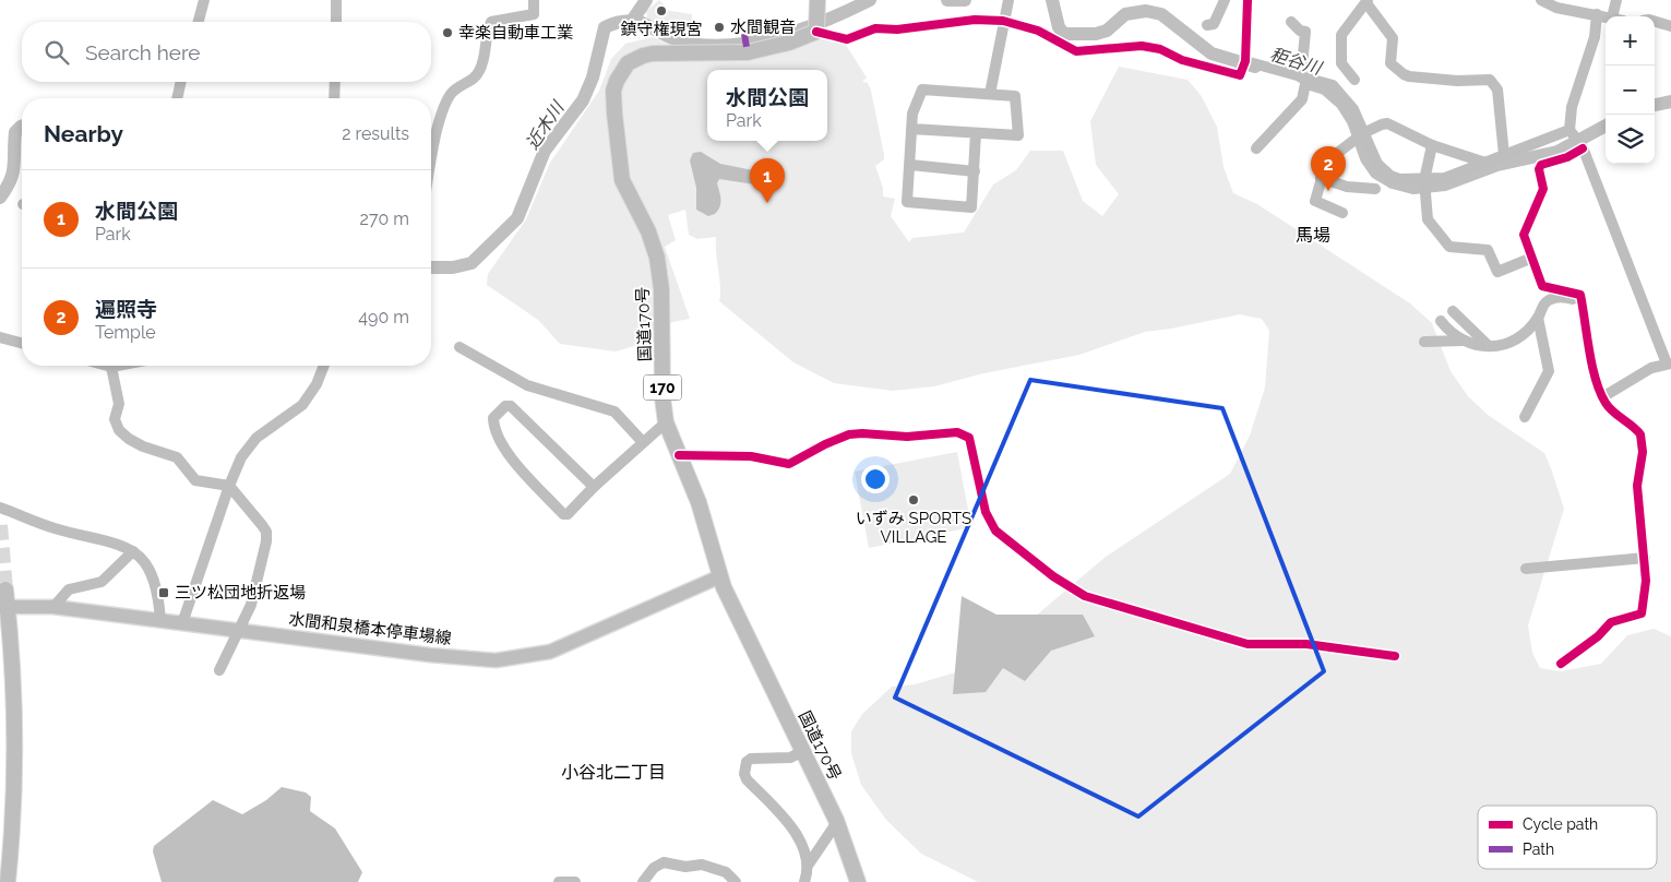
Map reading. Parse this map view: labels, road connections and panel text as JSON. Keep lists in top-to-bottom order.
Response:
{
  "streets": {
    "highway": ["国道170号", "170"],
    "main road": ["水間和泉橋本停車場線"]
  },
  "crossings": [
    ["国道170号", "水間和泉橋本停車場線"]
  ],
  "districts": ["馬場", "小谷北二丁目"],
  "water": ["秬谷川", "近木川"],
  "places": {
    "other": [
      "鎮守権現宮",
      "水間観音",
      "幸楽自動車工業",
      "いずみ SPORTS VILLAGE"
    ],
    "transit": ["三ツ松団地折返場"]
  },
  "legend": ["Cycle path", "Path"],
  "page": {
    "map_buttons": ["+", "−"],
    "search": "Search here",
    "popup": ["水間公園", "Park"],
    "heading": ["Nearby", "2 results"],
    "pins": ["2", "1"],
    "list": [
      {
        "mark": "1",
        "name": "水間公園",
        "note": "Park",
        "value": "270 m"
      },
      {
        "mark": "2",
        "name": "遍照寺",
        "note": "Temple",
        "value": "490 m"
      }
    ]
  }
}
